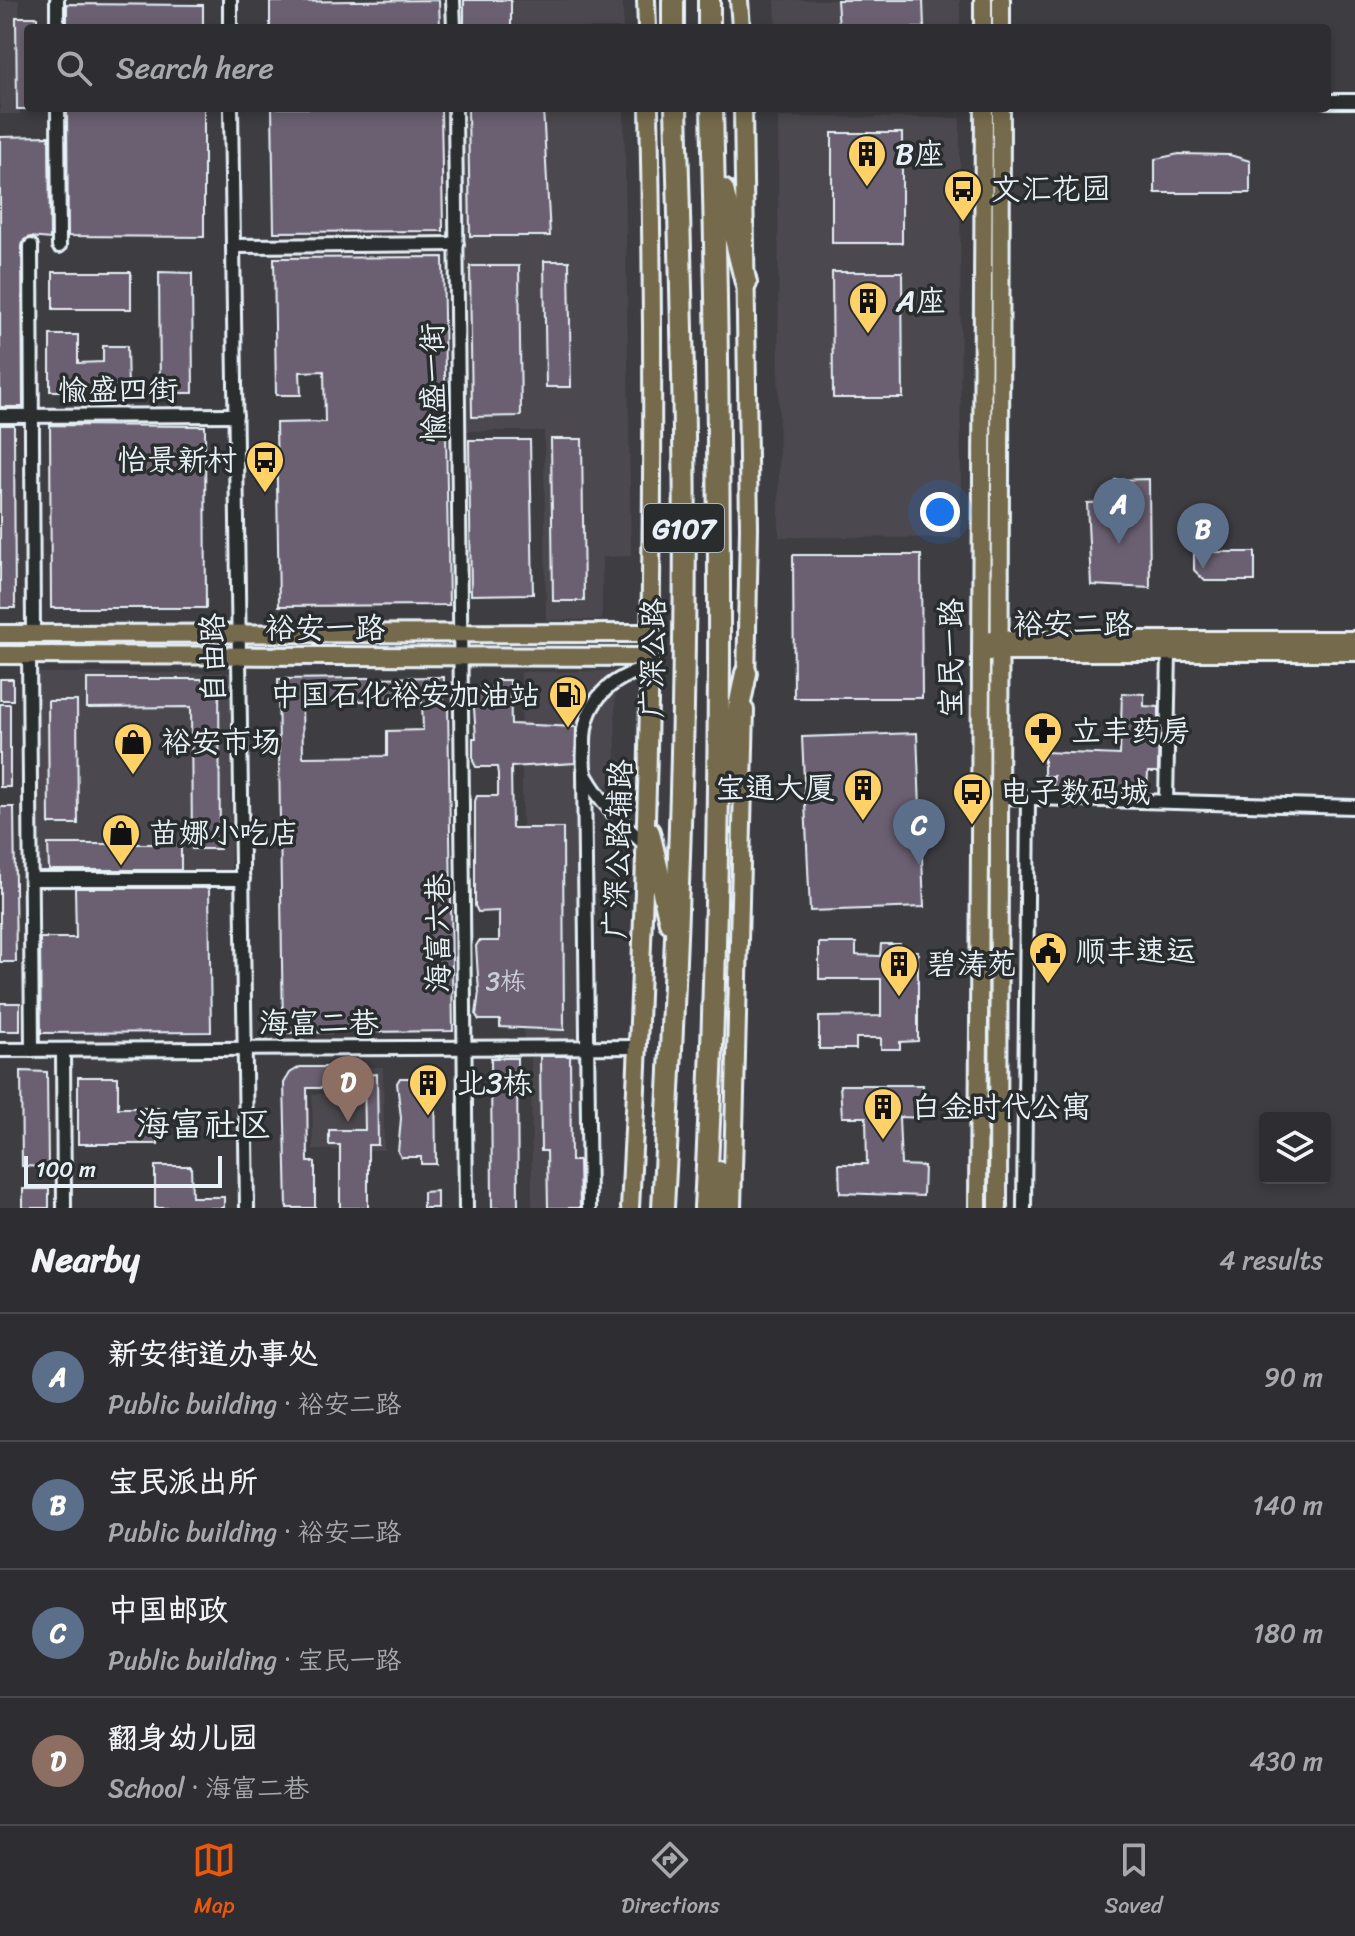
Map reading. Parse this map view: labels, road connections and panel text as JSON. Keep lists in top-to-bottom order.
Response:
{
  "streets": {
    "highway": ["G107", "广深公路"],
    "main road": [
      "裕安二路",
      "裕安一路",
      "宝民一路",
      "广深公路辅路"
    ],
    "street": [
      "愉盛一街",
      "愉盛四街",
      "自由路",
      "海富六巷",
      "海富二巷"
    ]
  },
  "crossings": [
    ["愉盛一街", "裕安一路"],
    ["愉盛一街", "海富六巷"],
    ["愉盛四街", "自由路"],
    ["裕安二路", "宝民一路"],
    ["裕安一路", "自由路"],
    ["裕安一路", "广深公路辅路"],
    ["裕安一路", "海富六巷"],
    ["自由路", "海富二巷"],
    ["广深公路辅路", "海富二巷"],
    ["海富六巷", "海富二巷"]
  ],
  "districts": ["海富社区"],
  "places": {
    "building": [
      "B座",
      "A座",
      "宝通大厦",
      "碧涛苑",
      "北3栋",
      "白金时代公寓"
    ],
    "bus stop": ["文汇花园", "怡景新村", "电子数码城"],
    "fuel station": ["中国石化裕安加油站"],
    "pharmacy": ["立丰药房"],
    "shop": ["裕安市场", "苗娜小吃店"],
    "public building": ["顺丰速运"]
  },
  "house_numbers": ["3栋"],
  "scale_bar": "100 m",
  "page": {
    "search": "Search here",
    "pins": [
      "A",
      "B",
      "C",
      "D"
    ],
    "scale": "100 m",
    "heading": ["Nearby", "4 results"],
    "list": [
      {
        "mark": "A",
        "name": "新安街道办事处",
        "note": "Public building · 裕安二路",
        "value": "90 m"
      },
      {
        "mark": "B",
        "name": "宝民派出所",
        "note": "Public building · 裕安二路",
        "value": "140 m"
      },
      {
        "mark": "C",
        "name": "中国邮政",
        "note": "Public building · 宝民一路",
        "value": "180 m"
      },
      {
        "mark": "D",
        "name": "翻身幼儿园",
        "note": "School · 海富二巷",
        "value": "430 m"
      }
    ],
    "nav": ["Map", "Directions", "Saved"]
  }
}
